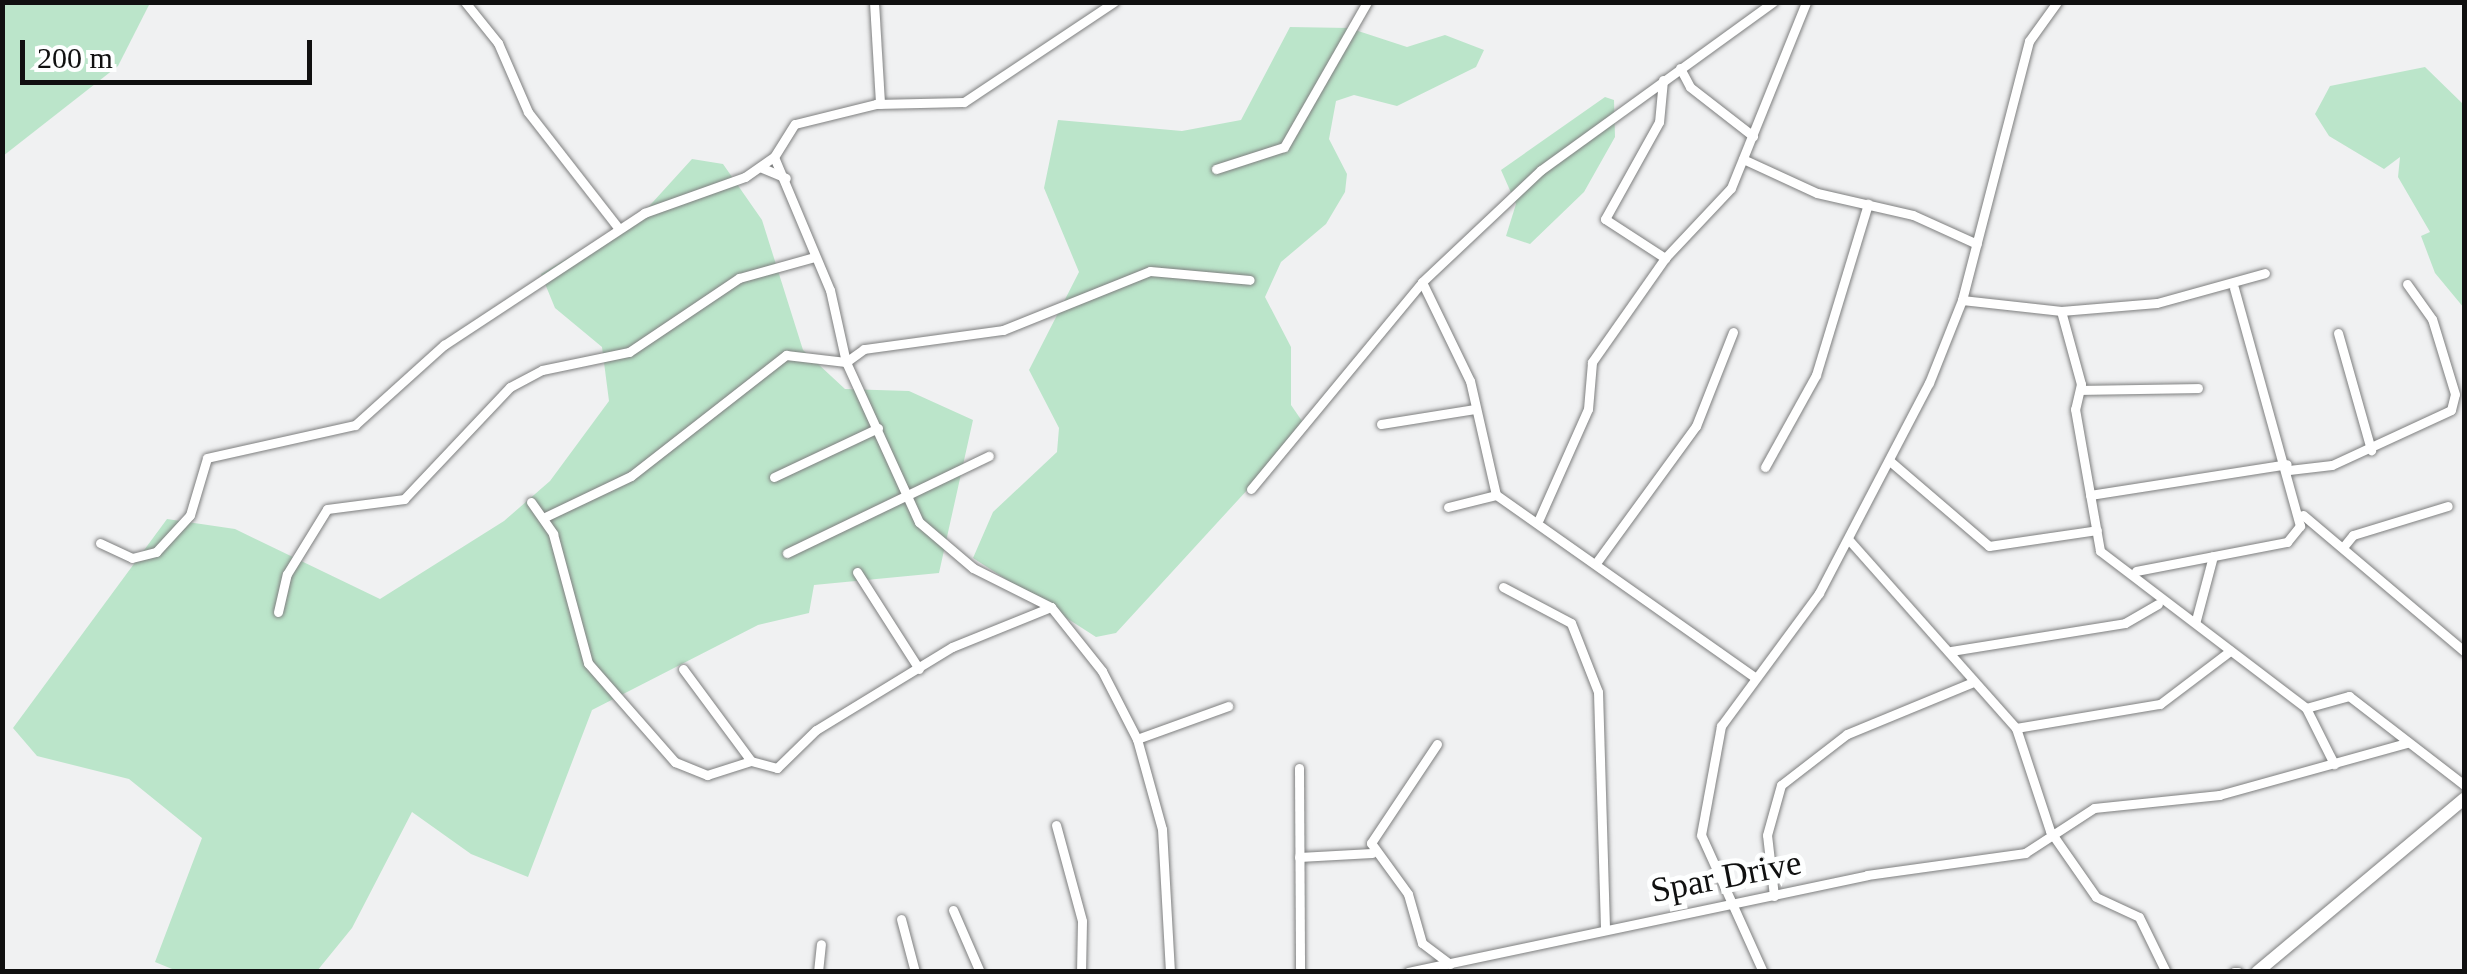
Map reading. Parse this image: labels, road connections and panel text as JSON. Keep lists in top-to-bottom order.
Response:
{
  "streets": {
    "street": ["Spar Drive"]
  },
  "scale_bar": "200 m"
}
